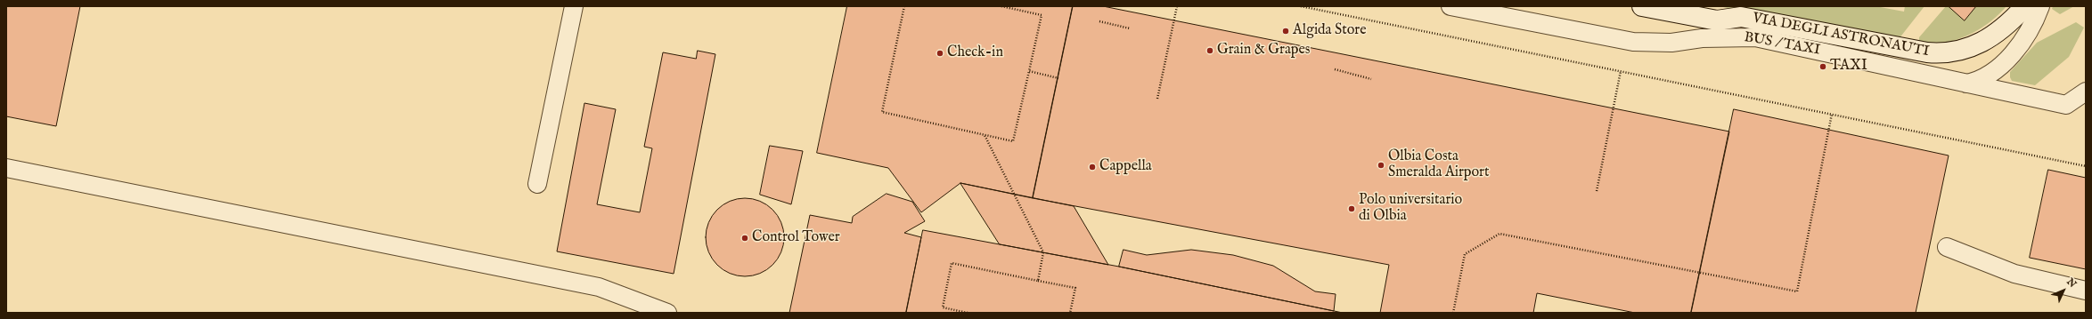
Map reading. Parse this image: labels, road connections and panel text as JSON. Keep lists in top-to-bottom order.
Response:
{
  "streets": {
    "street": ["VIA DEGLI ASTRONAUTI"],
    "lane": ["BUS / TAXI"]
  },
  "places": [
    "Algida Store",
    "Grain & Grapes",
    "Check-in",
    "TAXI",
    "Olbia Costa Smeralda Airport",
    "Cappella",
    "Polo universitario di Olbia",
    "Control Tower"
  ],
  "north": "top right"
}
